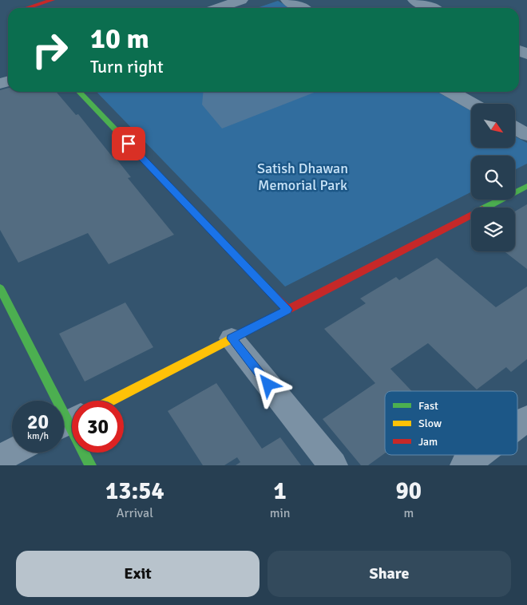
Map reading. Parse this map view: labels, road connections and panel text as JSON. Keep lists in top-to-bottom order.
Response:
{
  "parks": ["Satish Dhawan Memorial Park"],
  "legend": ["Fast", "Slow", "Jam"],
  "north": "bottom right",
  "page": {
    "turn": ["10 m", "Turn right"],
    "speed": "20 km/h",
    "limit": "30",
    "eta": [
      "13:54",
      "Arrival",
      "1",
      "min",
      "90",
      "m"
    ],
    "buttons": ["Exit", "Share"]
  }
}
